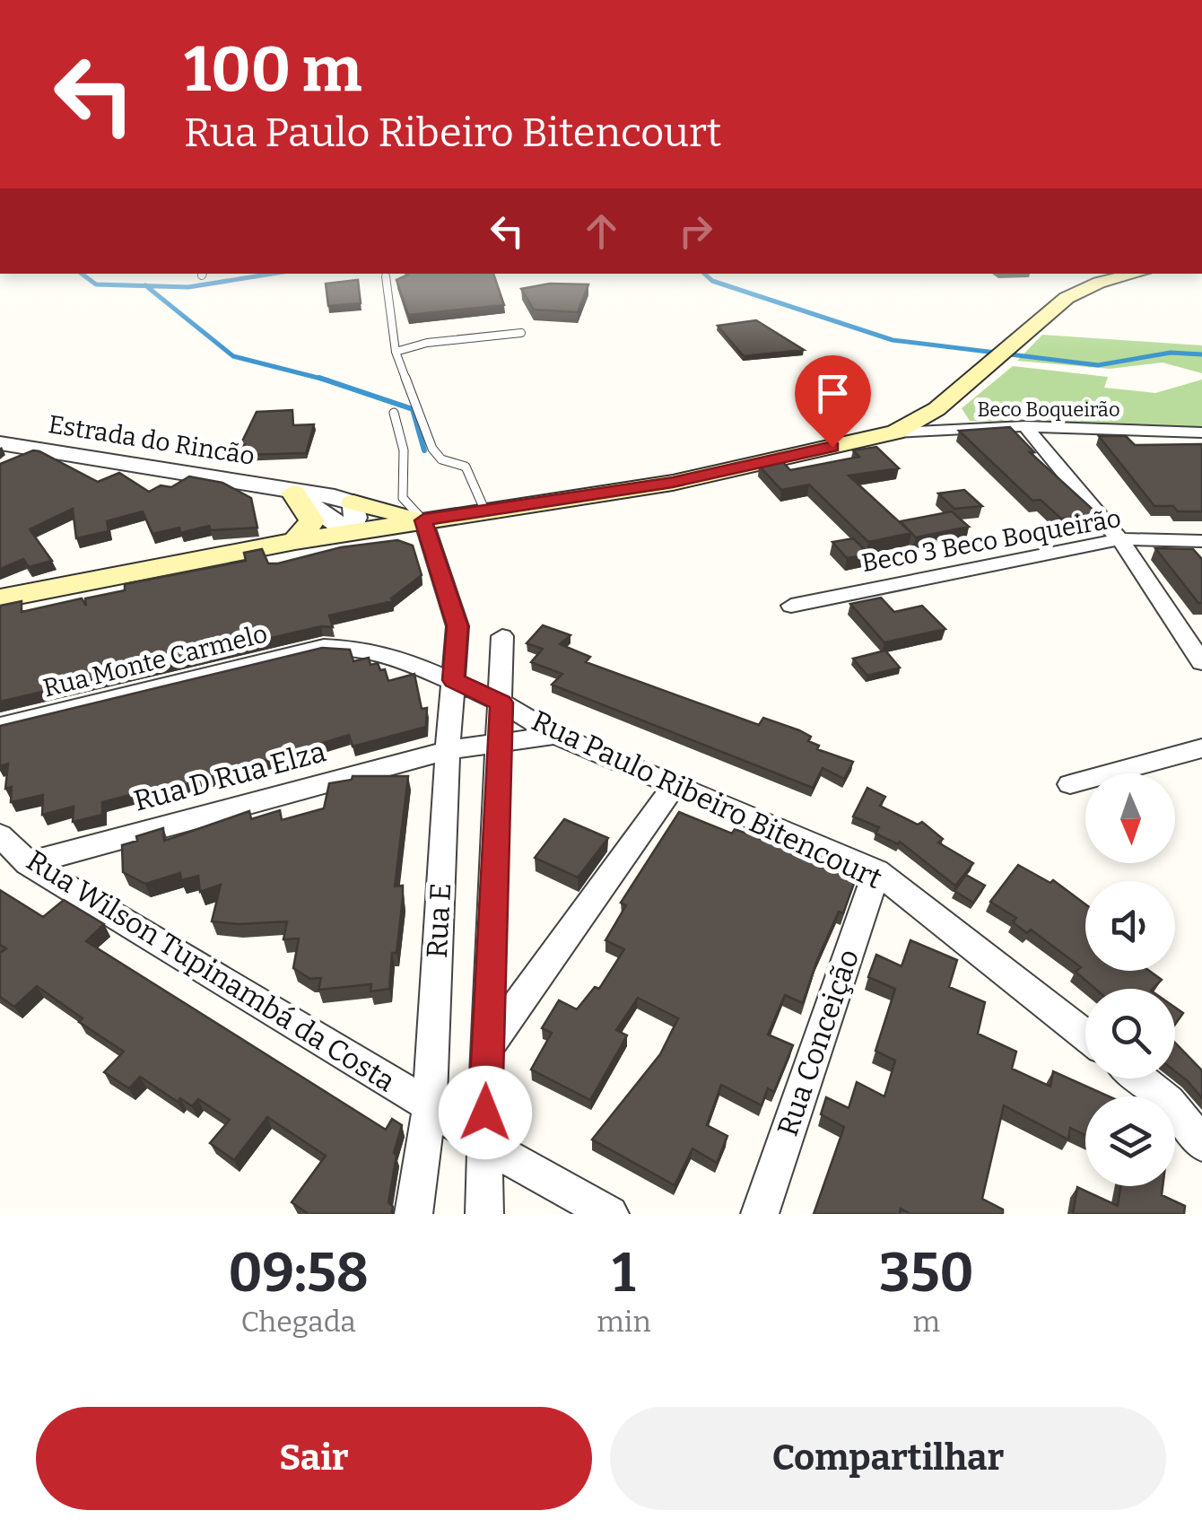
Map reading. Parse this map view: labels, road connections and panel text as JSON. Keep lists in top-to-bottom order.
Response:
{
  "streets": {
    "street": [
      "Beco Boqueirão",
      "Estrada do Rincão",
      "Beco 3 Beco Boqueirão",
      "Rua Monte Carmelo",
      "Rua D Rua Elza",
      "Rua Paulo Ribeiro Bitencourt",
      "Rua E",
      "Rua Wilson Tupinambá da Costa",
      "Rua Conceição"
    ]
  },
  "crossings": [
    ["Rua Monte Carmelo", "Rua Paulo Ribeiro Bitencourt"],
    ["Rua D Rua Elza", "Rua Paulo Ribeiro Bitencourt"],
    ["Rua D Rua Elza", "Rua E"],
    ["Rua D Rua Elza", "Rua Wilson Tupinambá da Costa"],
    ["Rua Paulo Ribeiro Bitencourt", "Rua E"],
    ["Rua Paulo Ribeiro Bitencourt", "Rua Conceição"],
    ["Rua E", "Rua Wilson Tupinambá da Costa"]
  ],
  "north": "bottom",
  "page": {
    "turn": ["100 m", "Rua Paulo Ribeiro Bitencourt"],
    "eta": [
      "09:58",
      "Chegada",
      "1",
      "min",
      "350",
      "m"
    ],
    "buttons": ["Sair", "Compartilhar"]
  }
}
